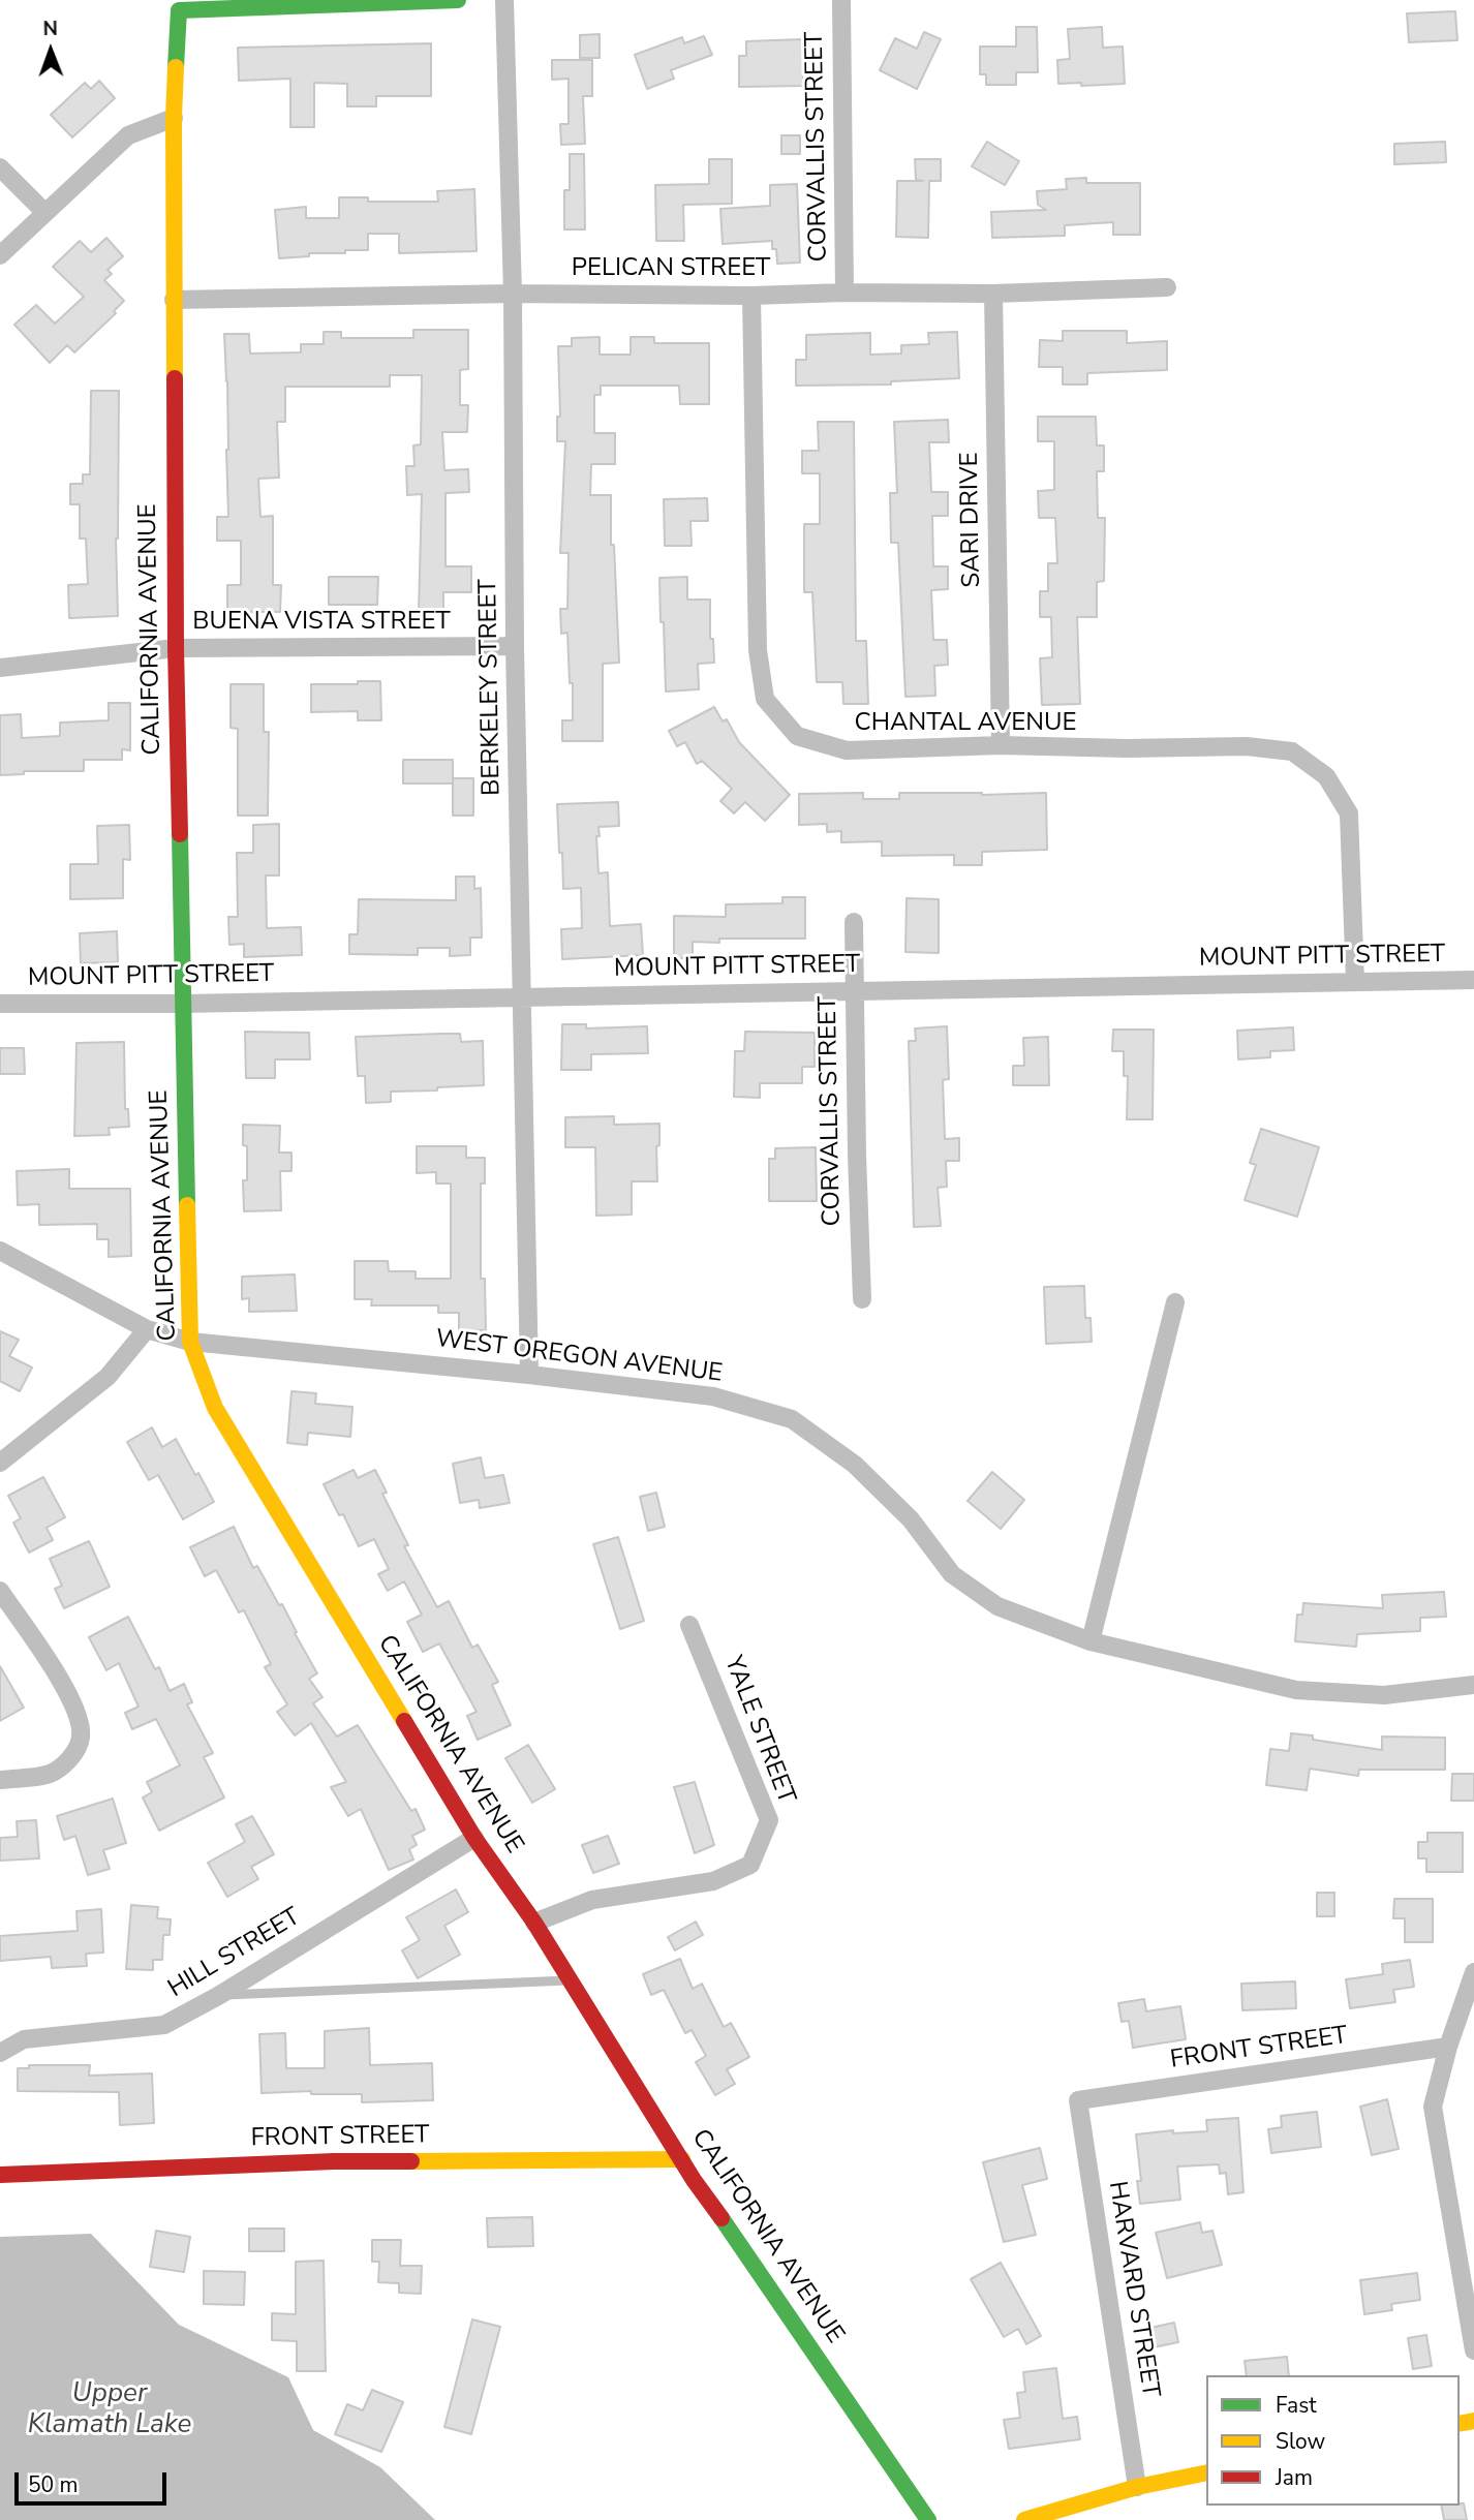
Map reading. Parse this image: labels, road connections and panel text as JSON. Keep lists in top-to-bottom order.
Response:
{
  "streets": {
    "street": [
      "CORVALLIS STREET",
      "PELICAN STREET",
      "SARI DRIVE",
      "BUENA VISTA STREET",
      "CALIFORNIA AVENUE",
      "BERKELEY STREET",
      "CHANTAL AVENUE",
      "MOUNT PITT STREET",
      "WEST OREGON AVENUE",
      "YALE STREET",
      "HILL STREET",
      "FRONT STREET",
      "HARVARD STREET"
    ]
  },
  "crossings": [
    ["CORVALLIS STREET", "PELICAN STREET"],
    ["CORVALLIS STREET", "MOUNT PITT STREET"],
    ["PELICAN STREET", "SARI DRIVE"],
    ["PELICAN STREET", "CALIFORNIA AVENUE"],
    ["PELICAN STREET", "BERKELEY STREET"],
    ["PELICAN STREET", "CHANTAL AVENUE"],
    ["SARI DRIVE", "CHANTAL AVENUE"],
    ["BUENA VISTA STREET", "CALIFORNIA AVENUE"],
    ["BUENA VISTA STREET", "BERKELEY STREET"],
    ["CALIFORNIA AVENUE", "MOUNT PITT STREET"],
    ["CALIFORNIA AVENUE", "WEST OREGON AVENUE"],
    ["CALIFORNIA AVENUE", "YALE STREET"],
    ["CALIFORNIA AVENUE", "HILL STREET"],
    ["CALIFORNIA AVENUE", "FRONT STREET"],
    ["BERKELEY STREET", "MOUNT PITT STREET"],
    ["BERKELEY STREET", "WEST OREGON AVENUE"],
    ["CHANTAL AVENUE", "MOUNT PITT STREET"],
    ["FRONT STREET", "HARVARD STREET"]
  ],
  "water": ["Upper Klamath Lake"],
  "legend": ["Fast", "Slow", "Jam"],
  "scale_bar": "50 m",
  "north": "top"
}
